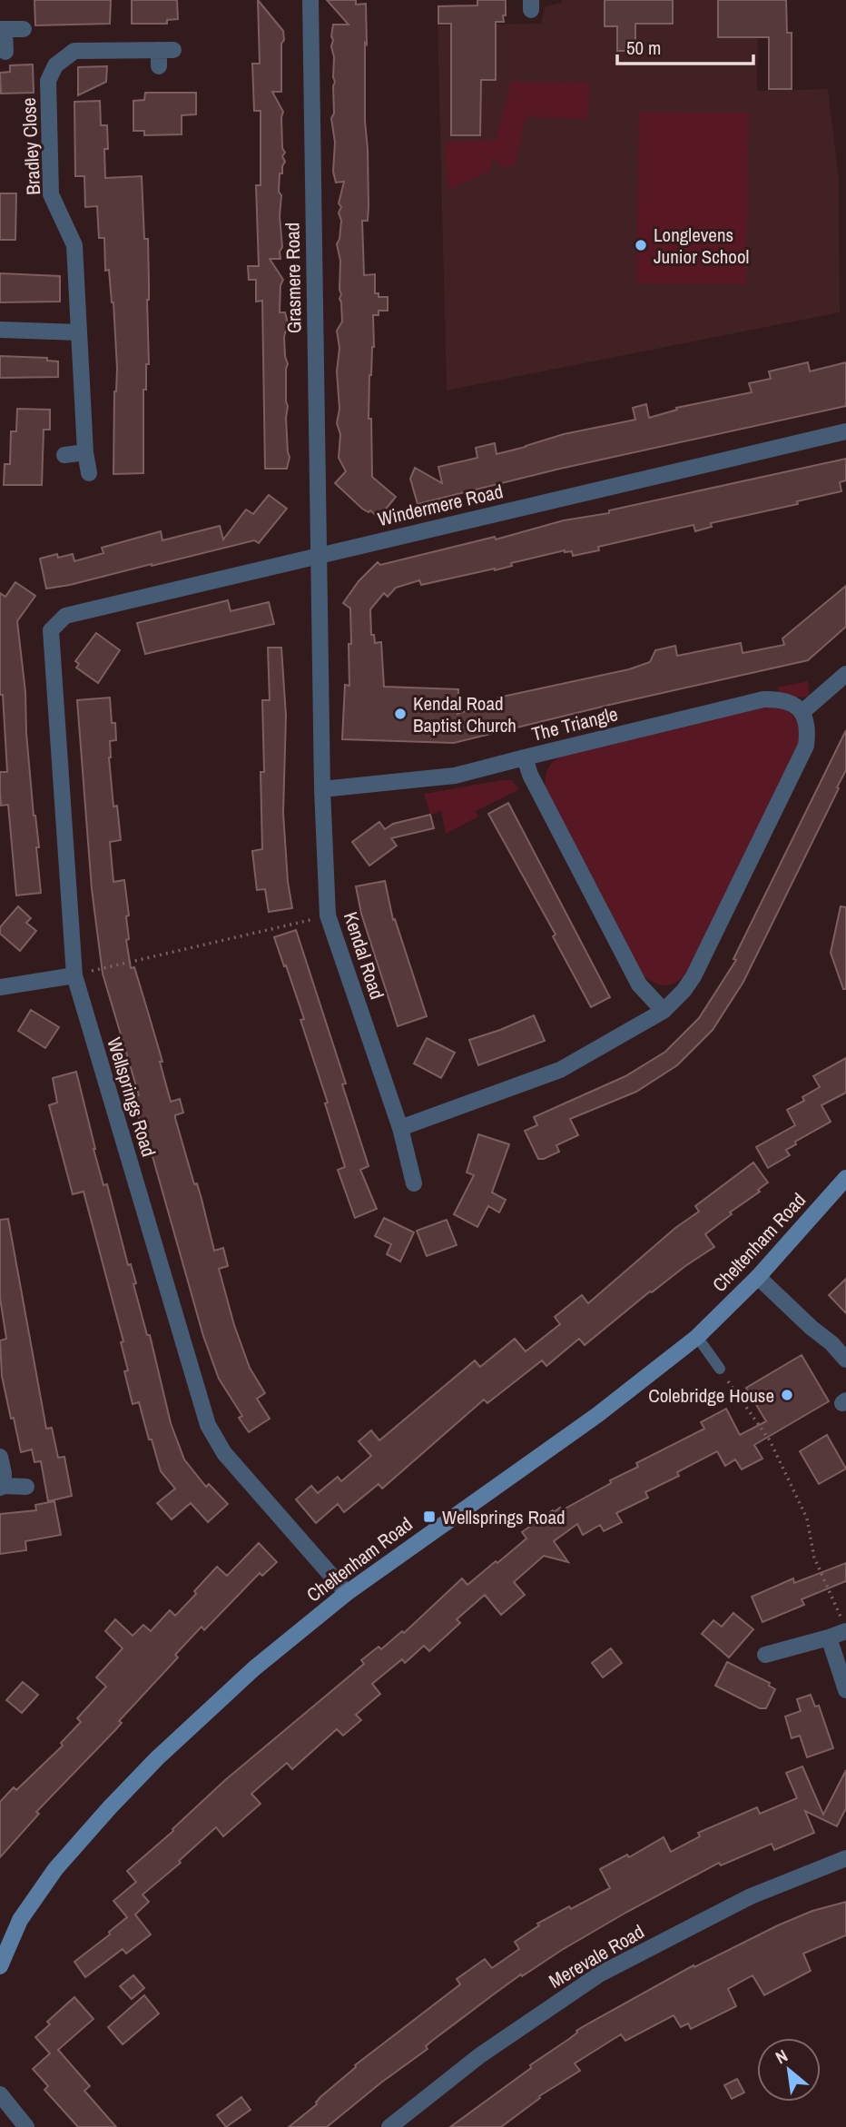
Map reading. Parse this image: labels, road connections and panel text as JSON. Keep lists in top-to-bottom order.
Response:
{
  "streets": {
    "main road": ["Cheltenham Road"],
    "street": [
      "Bradley Close",
      "Grasmere Road",
      "Windermere Road",
      "The Triangle",
      "Kendal Road",
      "Wellsprings Road",
      "Merevale Road"
    ]
  },
  "crossings": [
    ["Grasmere Road", "Windermere Road"],
    ["Grasmere Road", "Kendal Road"],
    ["Windermere Road", "Kendal Road"],
    ["Windermere Road", "Wellsprings Road"],
    ["Wellsprings Road", "Cheltenham Road"]
  ],
  "places": {
    "other": ["Longlevens Junior School", "Kendal Road Baptist Church", "Colebridge House"],
    "transit": ["Wellsprings Road"]
  },
  "scale_bar": "50 m",
  "north": "top left"
}
